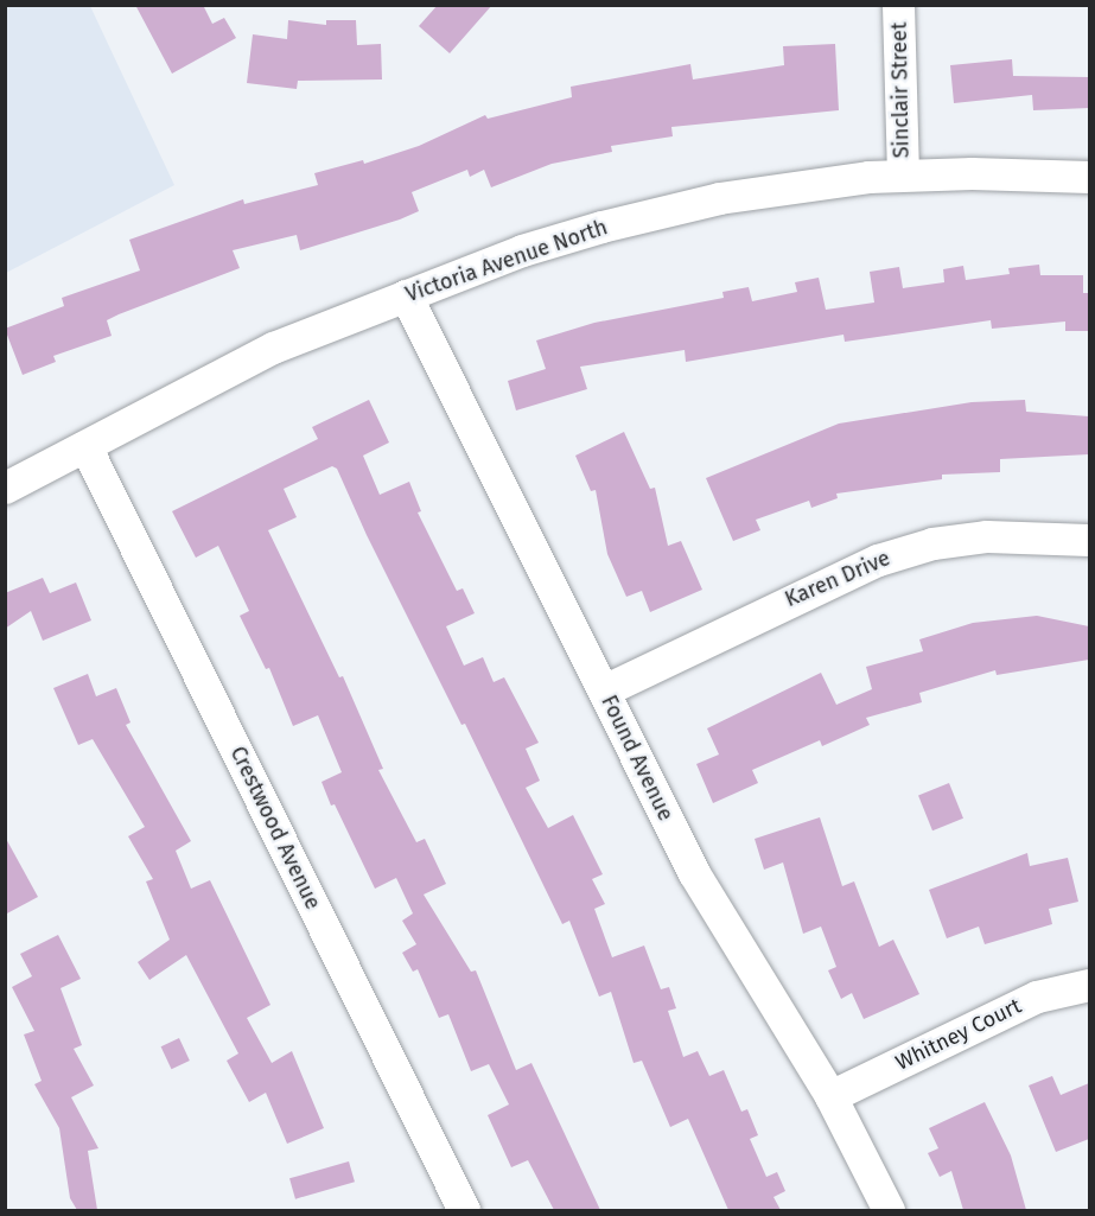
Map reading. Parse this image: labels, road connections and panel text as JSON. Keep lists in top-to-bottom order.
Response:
{
  "streets": {
    "street": [
      "Sinclair Street",
      "Victoria Avenue North",
      "Karen Drive",
      "Found Avenue",
      "Crestwood Avenue",
      "Whitney Court"
    ]
  },
  "crossings": [
    ["Sinclair Street", "Victoria Avenue North"],
    ["Victoria Avenue North", "Found Avenue"],
    ["Victoria Avenue North", "Crestwood Avenue"],
    ["Karen Drive", "Found Avenue"],
    ["Found Avenue", "Whitney Court"]
  ]
}
